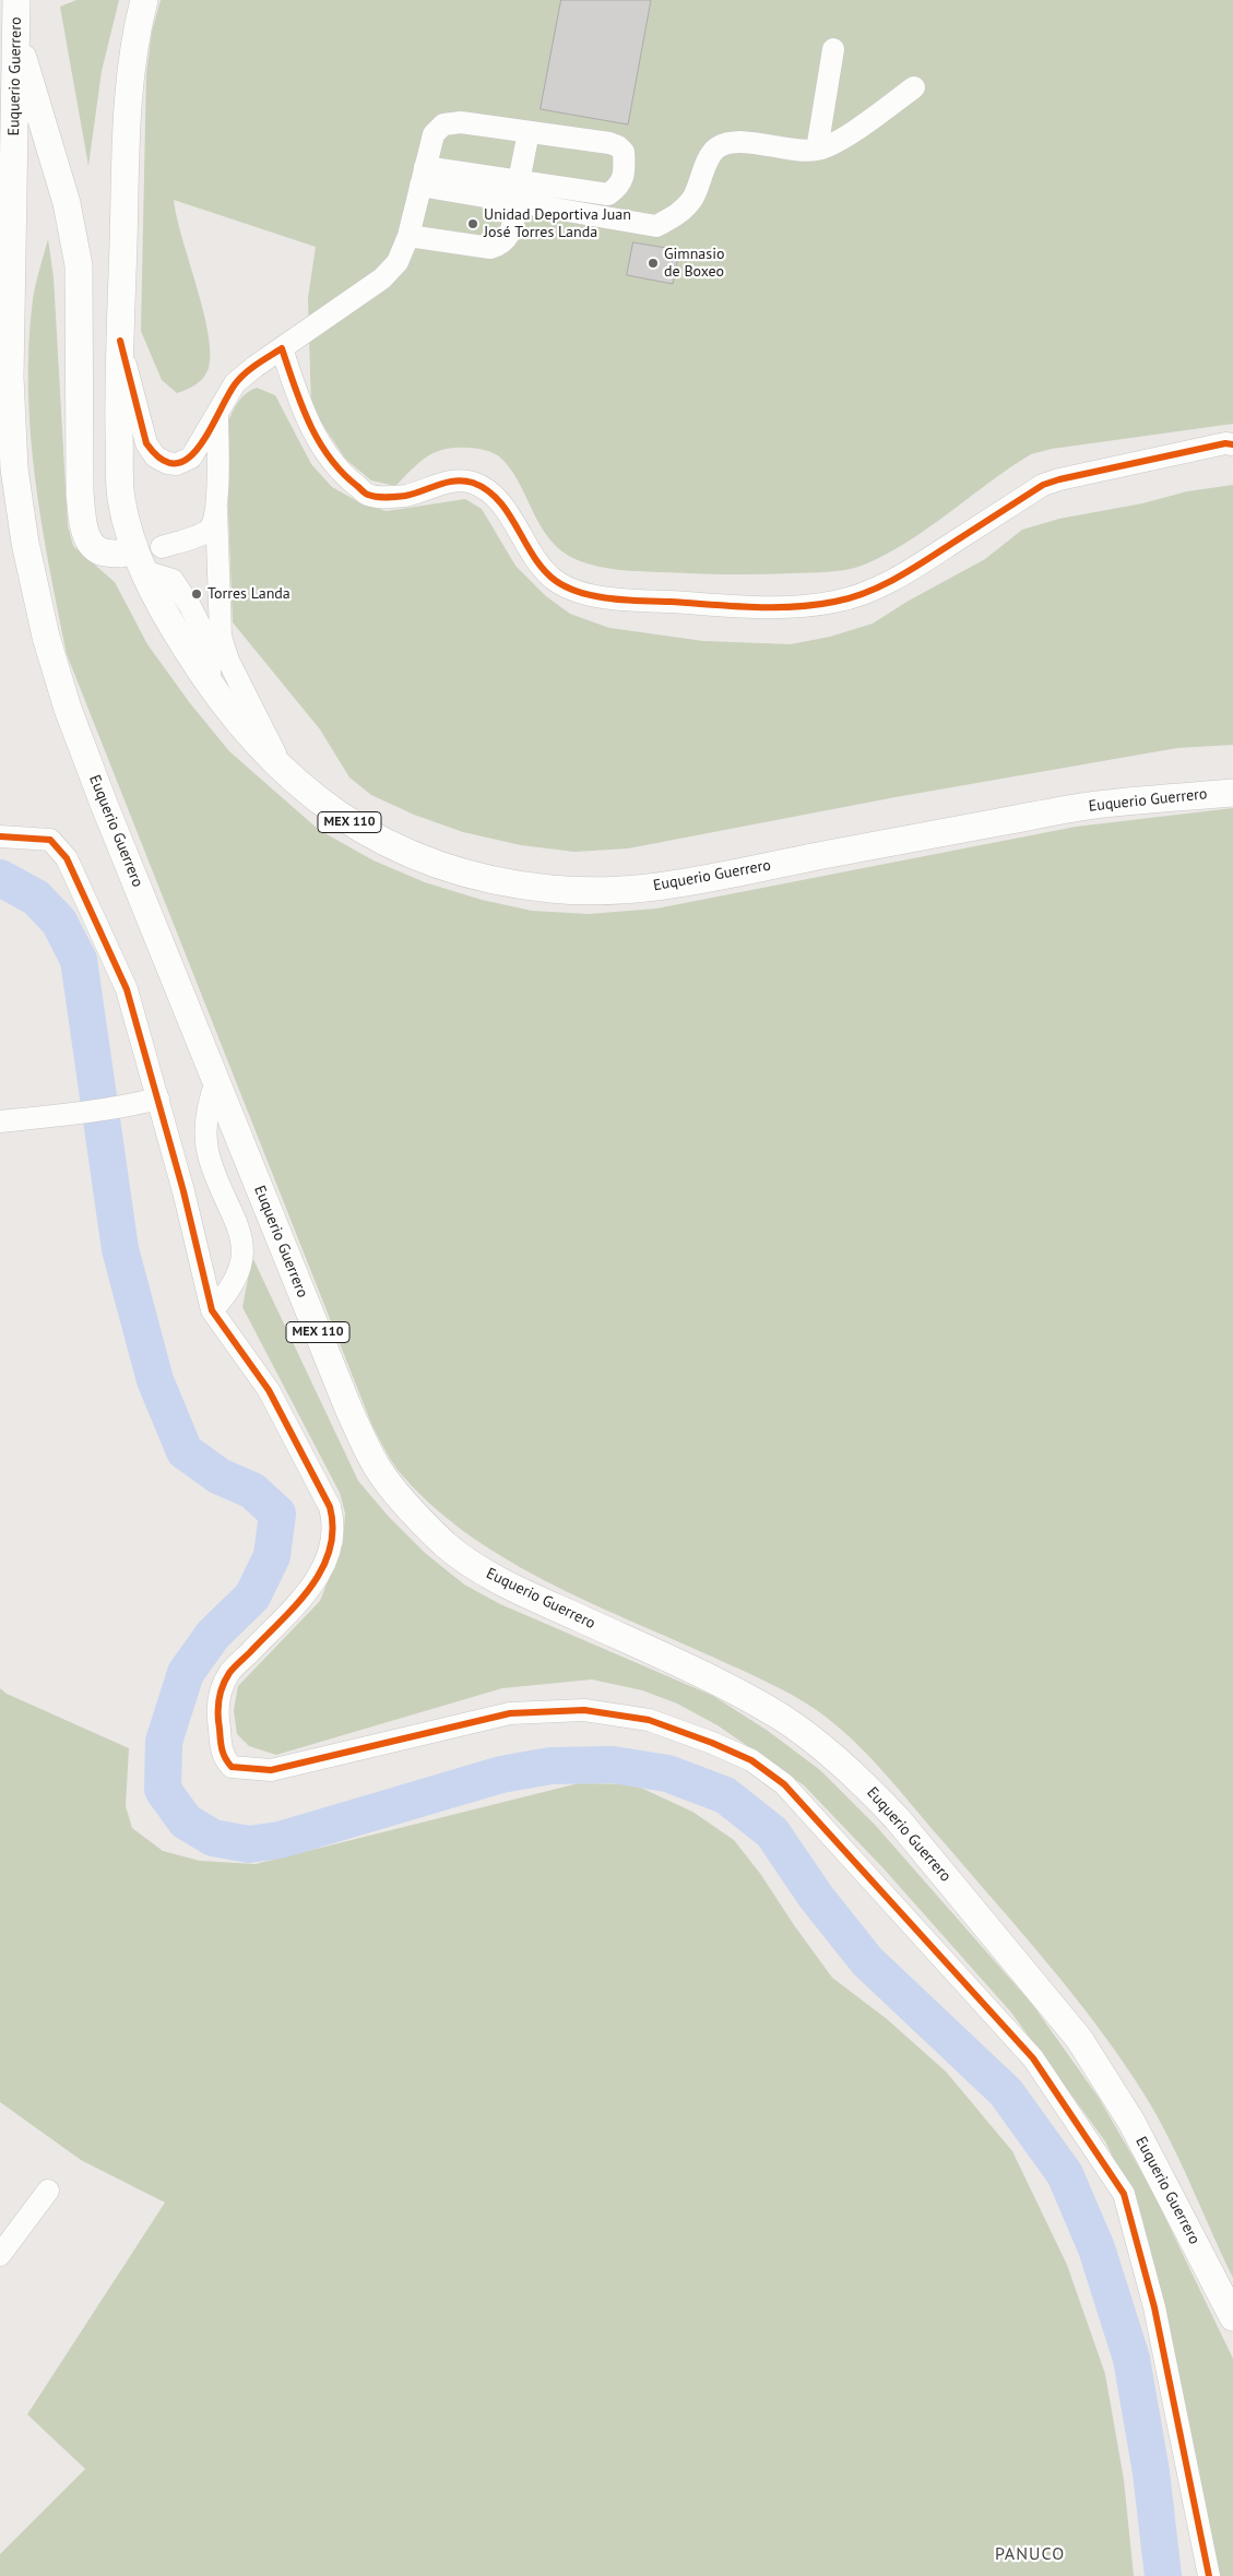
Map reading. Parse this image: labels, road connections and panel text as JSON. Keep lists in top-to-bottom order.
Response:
{
  "streets": {
    "main road": ["Euquerio Guerrero", "MEX 110"]
  },
  "districts": ["PANUCO"],
  "places": ["Unidad Deportiva Juan José Torres Landa", "Gimnasio de Boxeo", "Torres Landa"]
}
